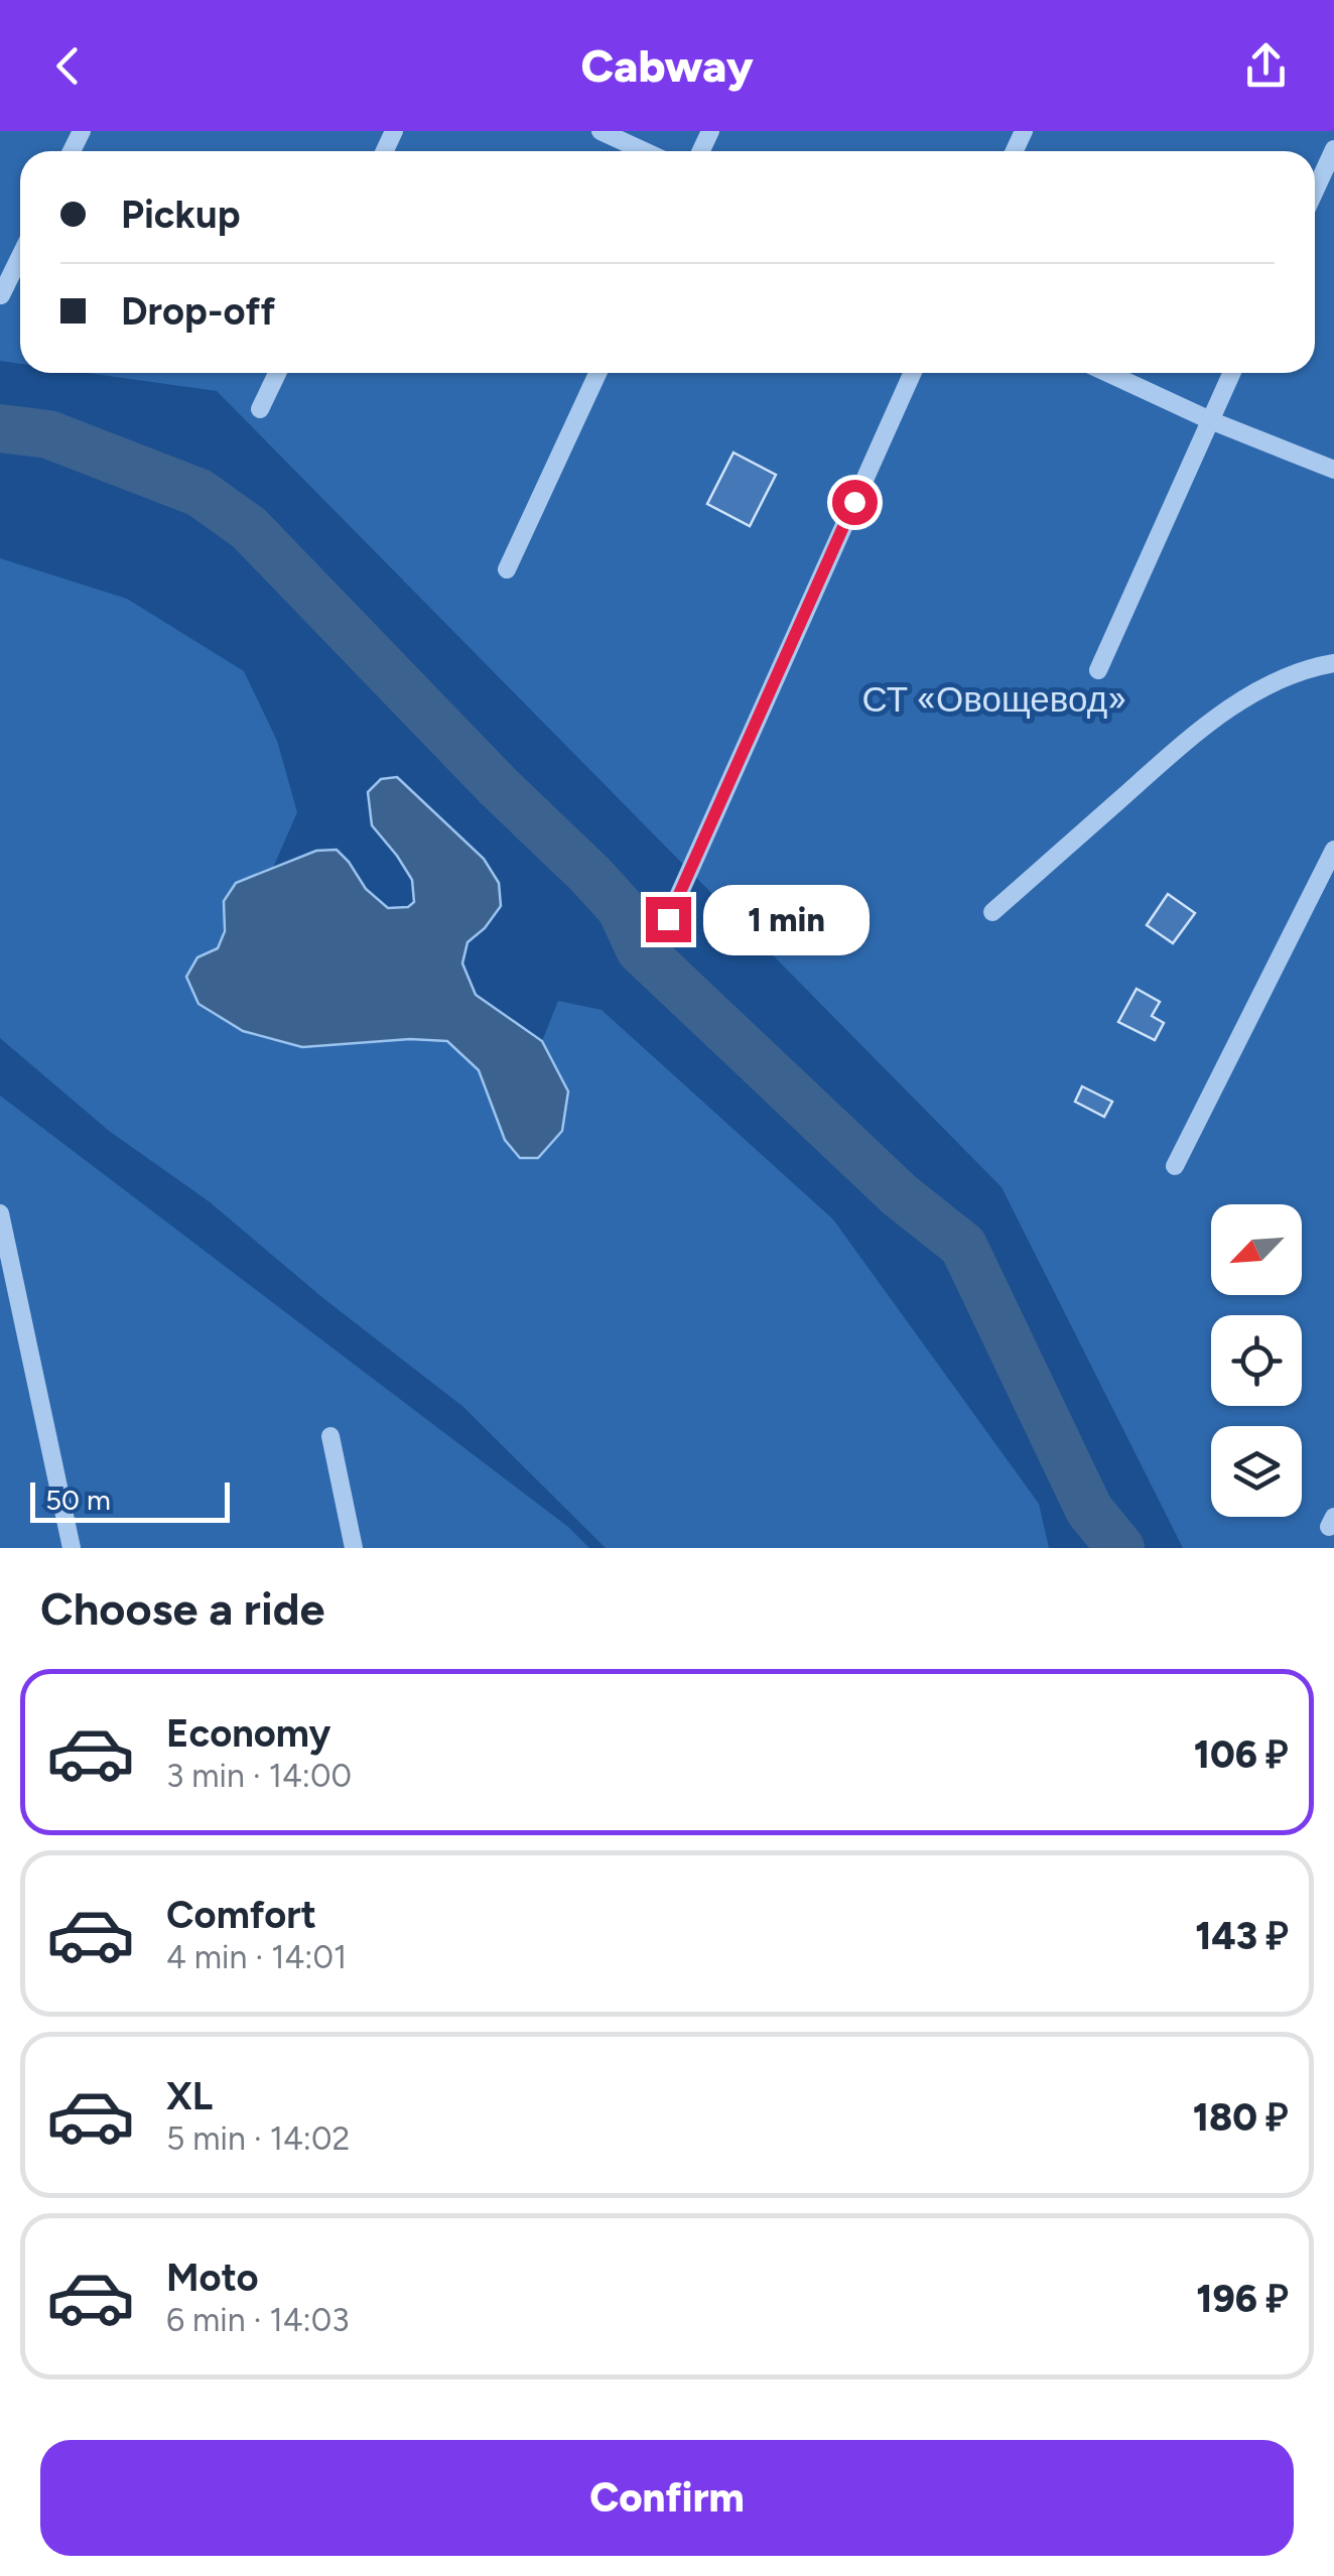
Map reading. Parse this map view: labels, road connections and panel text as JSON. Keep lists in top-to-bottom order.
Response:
{
  "parks": ["СТ «Овощевод»"],
  "scale_bar": "50 m",
  "north": "bottom left",
  "page": {
    "header": "Cabway",
    "banner": ["Pickup", "Drop-off"],
    "bubble": "1 min",
    "scale": "50 m",
    "heading": "Choose a ride",
    "list": [
      {
        "name": "Economy",
        "note": "3 min · 14:00",
        "value": "106 ₽"
      },
      {
        "name": "Comfort",
        "note": "4 min · 14:01",
        "value": "143 ₽"
      },
      {
        "name": "XL",
        "note": "5 min · 14:02",
        "value": "180 ₽"
      },
      {
        "name": "Moto",
        "note": "6 min · 14:03",
        "value": "196 ₽"
      }
    ],
    "buttons": "Confirm"
  }
}
